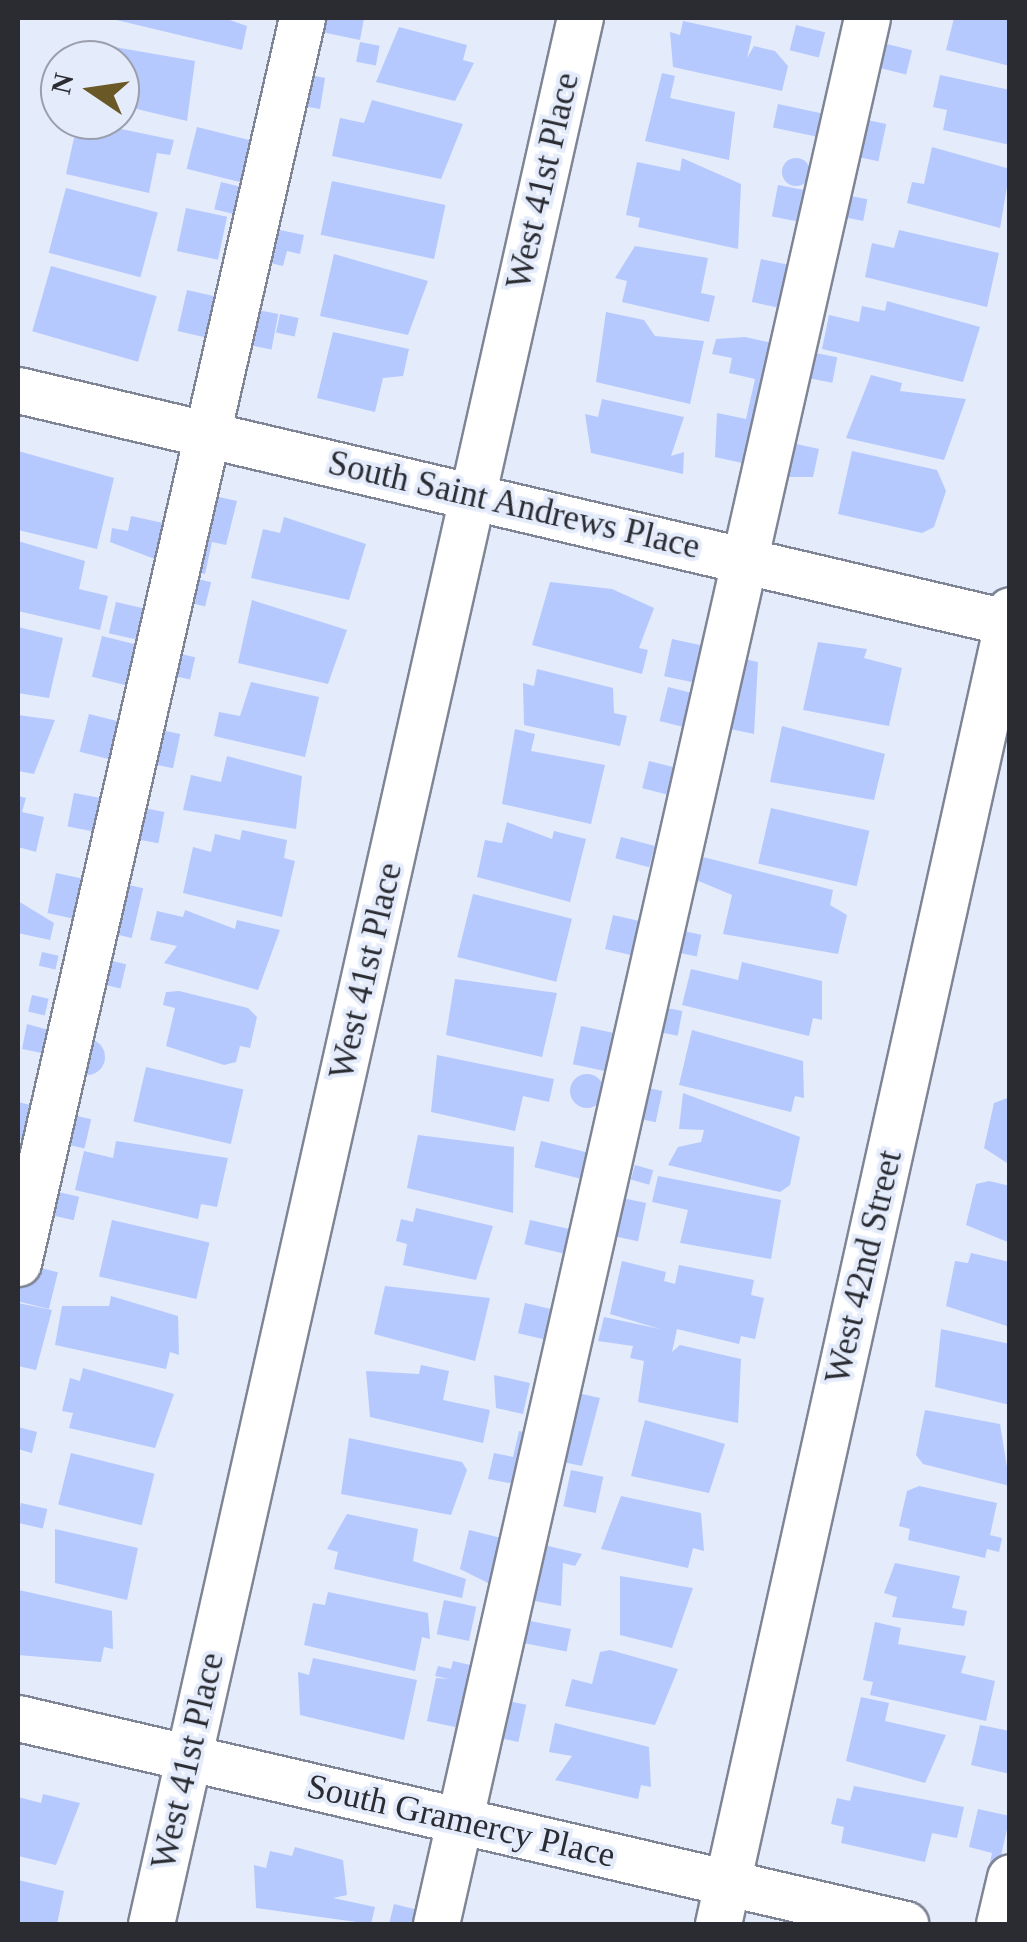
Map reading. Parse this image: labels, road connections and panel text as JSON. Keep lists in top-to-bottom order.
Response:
{
  "streets": {
    "street": [
      "West 41st Place",
      "South Saint Andrews Place",
      "West 42nd Street",
      "South Gramercy Place"
    ]
  },
  "crossings": [
    ["West 41st Place", "South Saint Andrews Place"],
    ["West 41st Place", "South Gramercy Place"],
    ["South Saint Andrews Place", "West 42nd Street"],
    ["West 42nd Street", "South Gramercy Place"]
  ],
  "north": "left"
}
